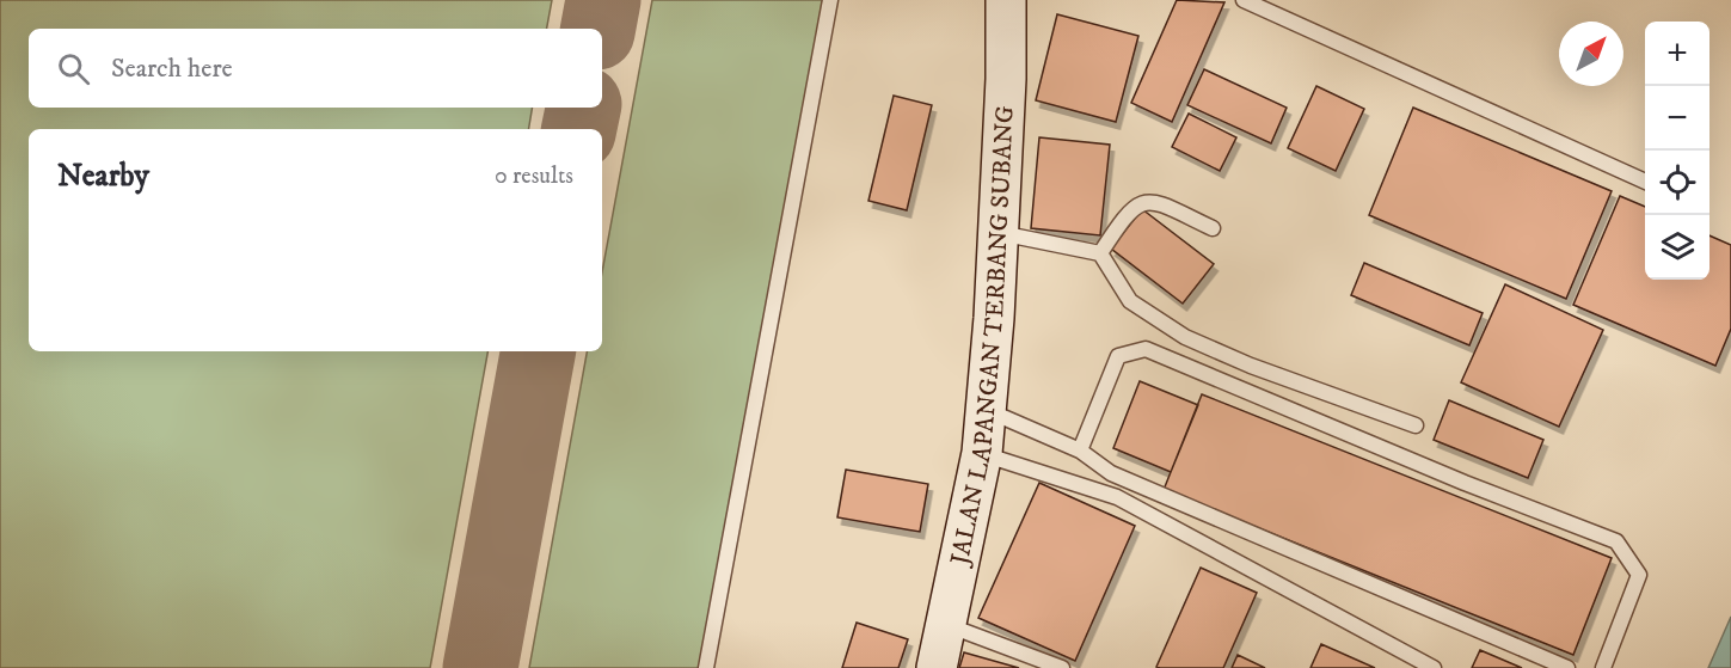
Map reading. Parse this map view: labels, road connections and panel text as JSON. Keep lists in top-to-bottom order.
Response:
{
  "streets": {
    "street": ["JALAN LAPANGAN TERBANG SUBANG"]
  },
  "north": "top right",
  "page": {
    "map_buttons": ["+", "−"],
    "search": "Search here",
    "heading": ["Nearby", "0 results"]
  }
}
